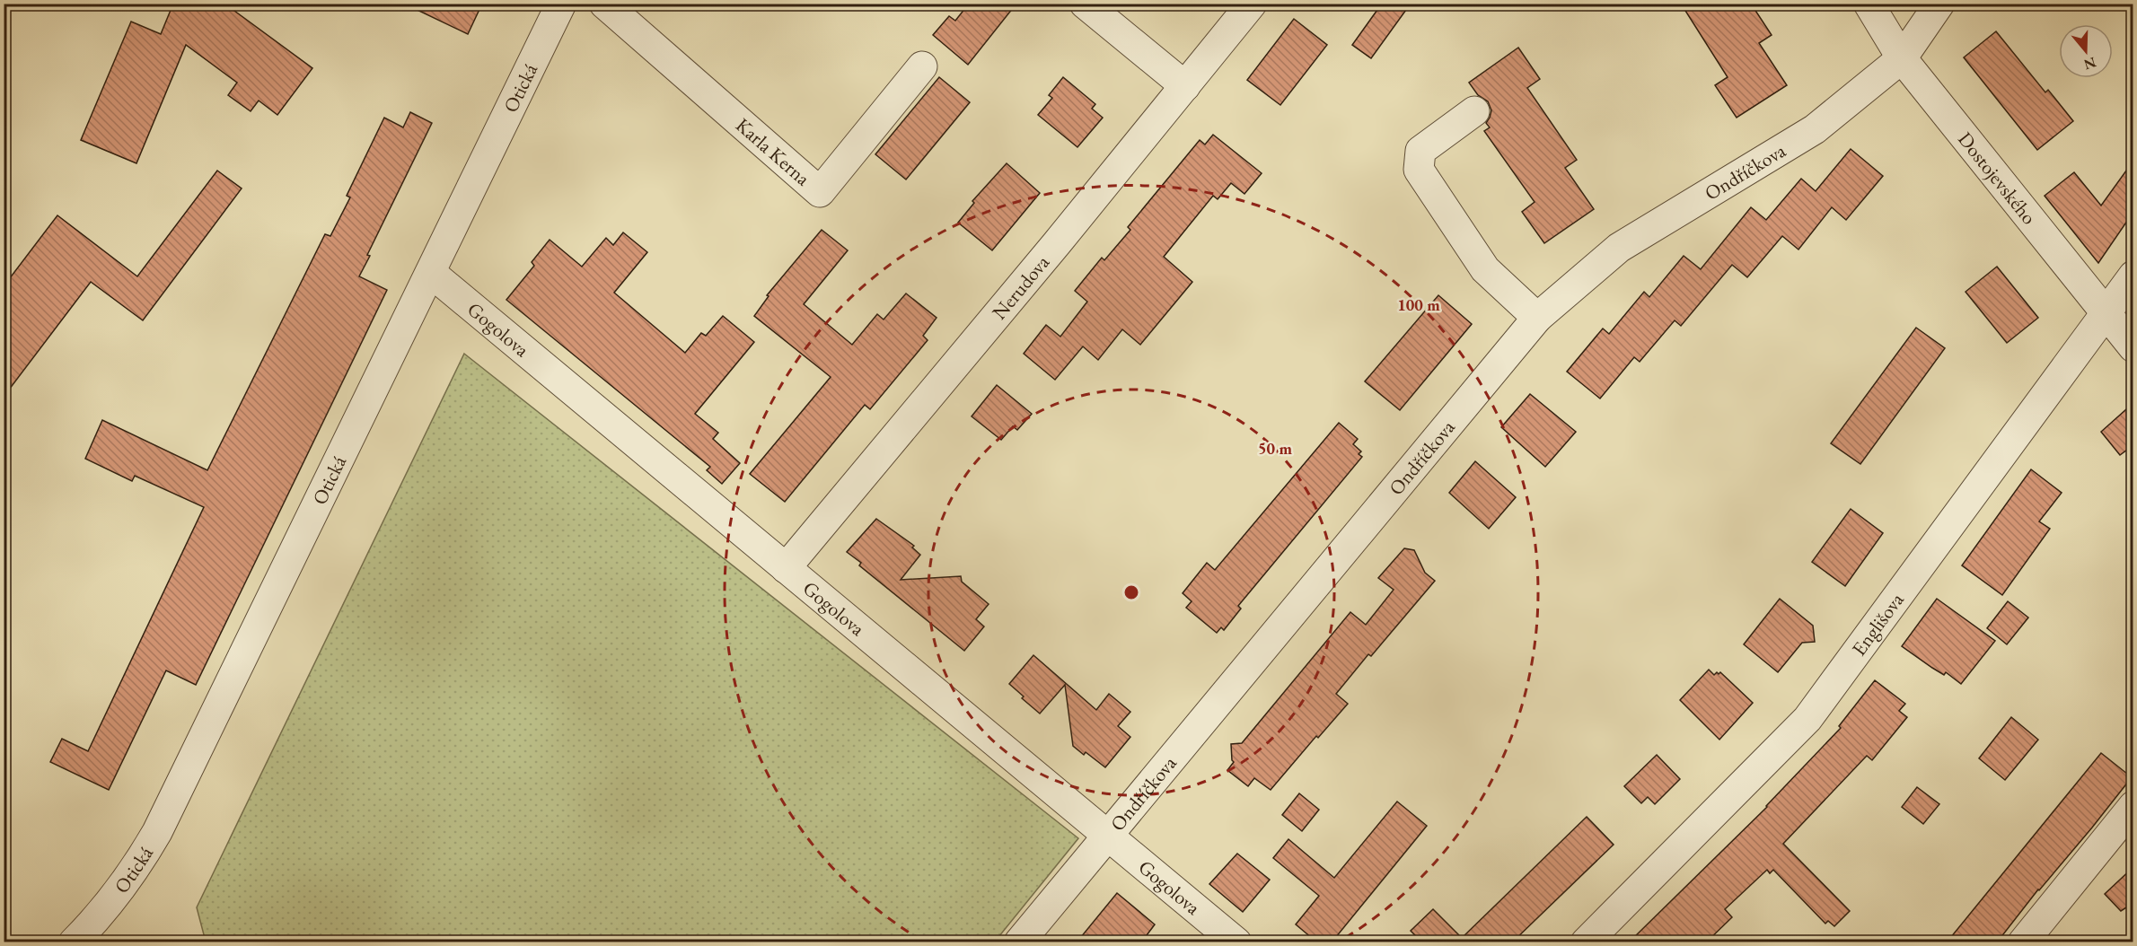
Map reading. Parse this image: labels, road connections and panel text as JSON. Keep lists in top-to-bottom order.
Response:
{
  "streets": {
    "street": [
      "Otická",
      "Karla Kerna",
      "Ondříčkova",
      "Dostojevského",
      "Nerudova",
      "Gogolova",
      "Englišova"
    ]
  },
  "crossings": [
    ["Otická", "Gogolova"],
    ["Ondříčkova", "Dostojevského"],
    ["Ondříčkova", "Gogolova"],
    ["Dostojevského", "Englišova"],
    ["Nerudova", "Gogolova"]
  ],
  "north": "bottom",
  "rings": ["100 m", "50 m"]
}
